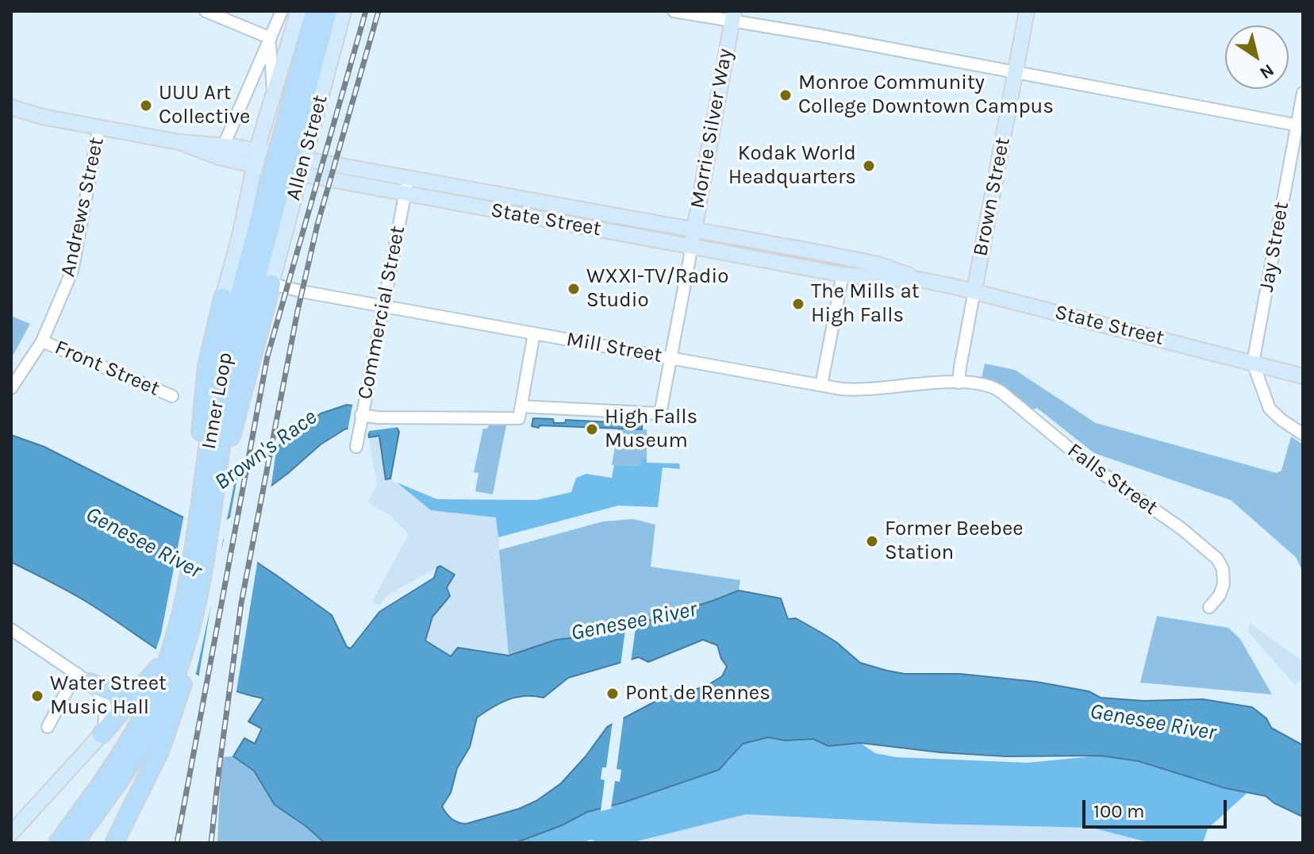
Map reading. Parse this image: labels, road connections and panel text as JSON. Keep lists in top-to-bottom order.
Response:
{
  "streets": {
    "highway": ["Inner Loop"],
    "main road": [
      "Morrie Silver Way",
      "Allen Street",
      "Brown Street",
      "State Street"
    ],
    "street": [
      "Andrews Street",
      "Jay Street",
      "Commercial Street",
      "Mill Street",
      "Front Street",
      "Falls Street"
    ]
  },
  "crossings": [
    ["Morrie Silver Way", "State Street"],
    ["Allen Street", "State Street"],
    ["Allen Street", "Mill Street"],
    ["Brown Street", "State Street"],
    ["Brown Street", "Mill Street"],
    ["Brown Street", "Falls Street"],
    ["Andrews Street", "State Street"],
    ["Andrews Street", "Front Street"],
    ["State Street", "Jay Street"],
    ["State Street", "Commercial Street"],
    ["Commercial Street", "Mill Street"],
    ["Mill Street", "Falls Street"]
  ],
  "water": ["Brown's Race", "Genesee River"],
  "places": [
    "Monroe Community College Downtown Campus",
    "UUU Art Collective",
    "Kodak World Headquarters",
    "WXXI-TV/Radio Studio",
    "The Mills at High Falls",
    "High Falls Museum",
    "Former Beebee Station",
    "Pont de Rennes",
    "Water Street Music Hall"
  ],
  "scale_bar": "100 m",
  "north": "bottom right"
}
